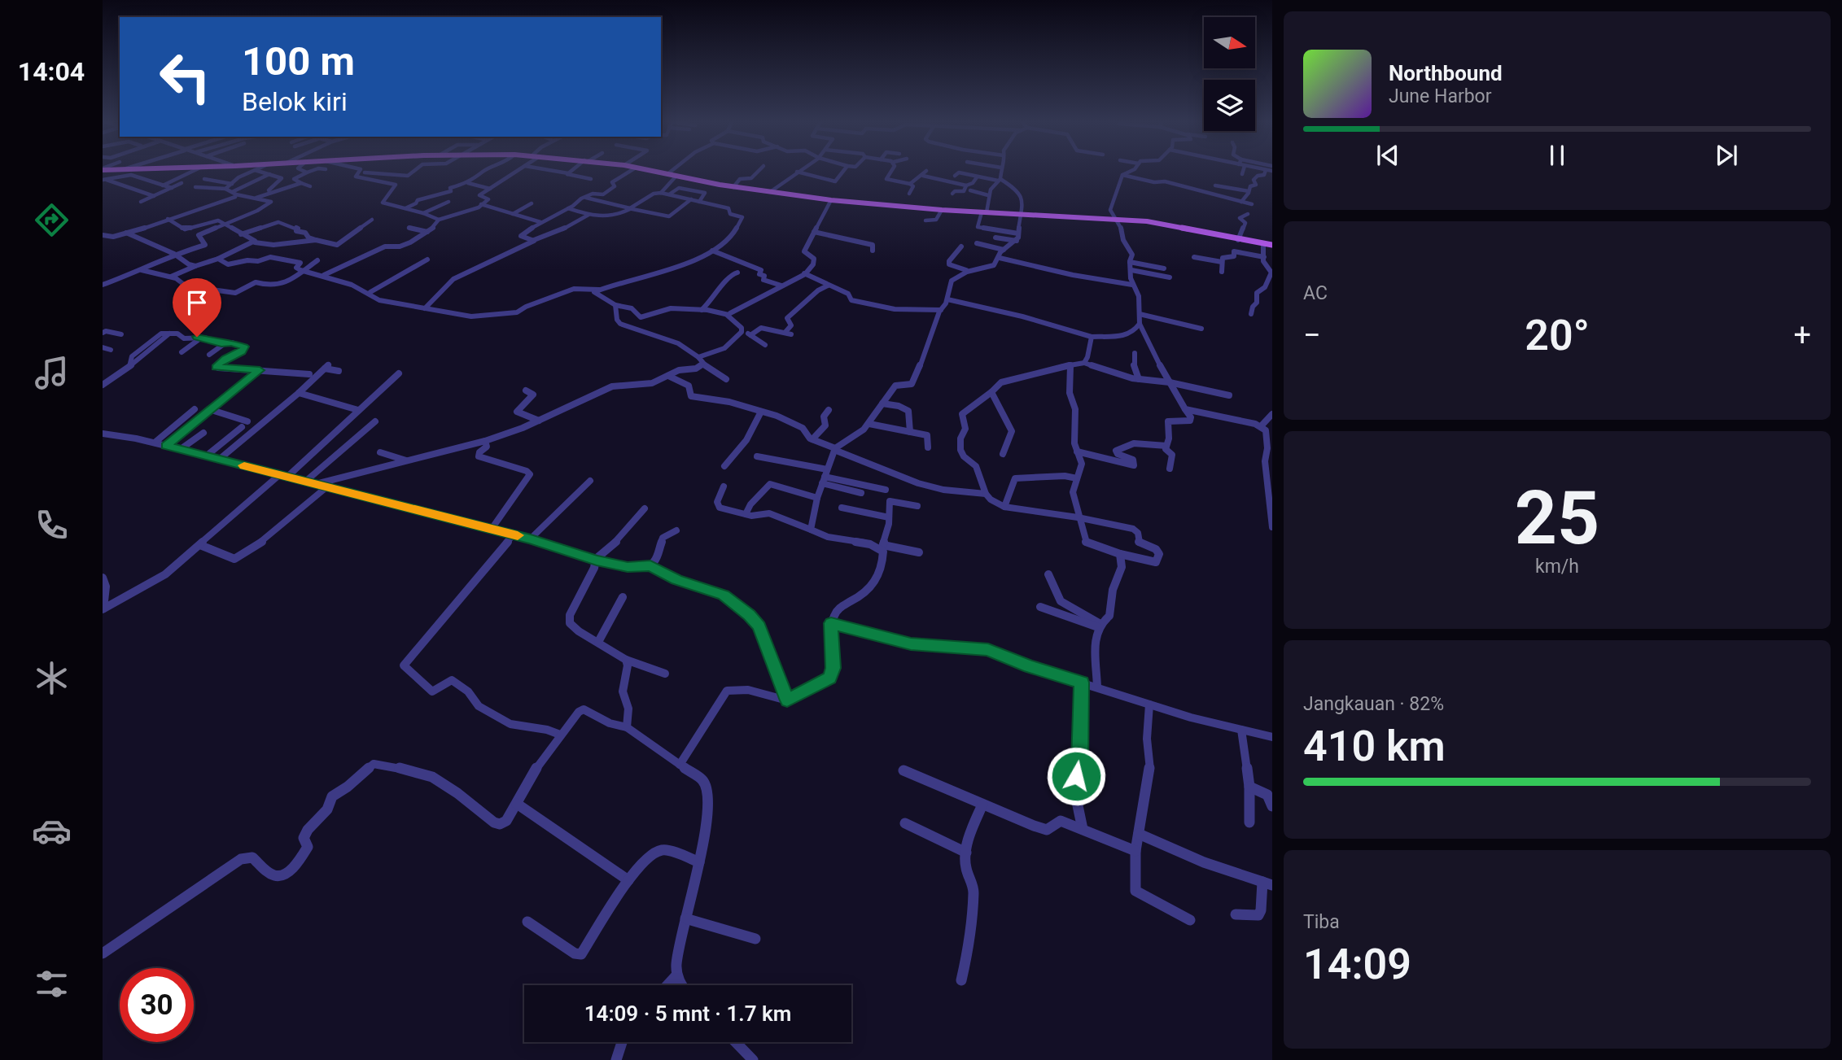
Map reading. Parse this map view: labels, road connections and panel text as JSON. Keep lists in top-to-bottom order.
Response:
{
  "north": "right",
  "page": {
    "tabs": "14:04",
    "turn": ["100 m", "Belok kiri"],
    "song": ["Northbound", "June Harbor"],
    "tile": [
      "AC",
      ["25", "km/h"],
      ["Jangkauan · 82%", "410 km"],
      ["Tiba", "14:09"]
    ],
    "heat": ["−", "20°", "+"],
    "limit": "30",
    "trip": "14:09 · 5 mnt · 1.7 km"
  }
}
